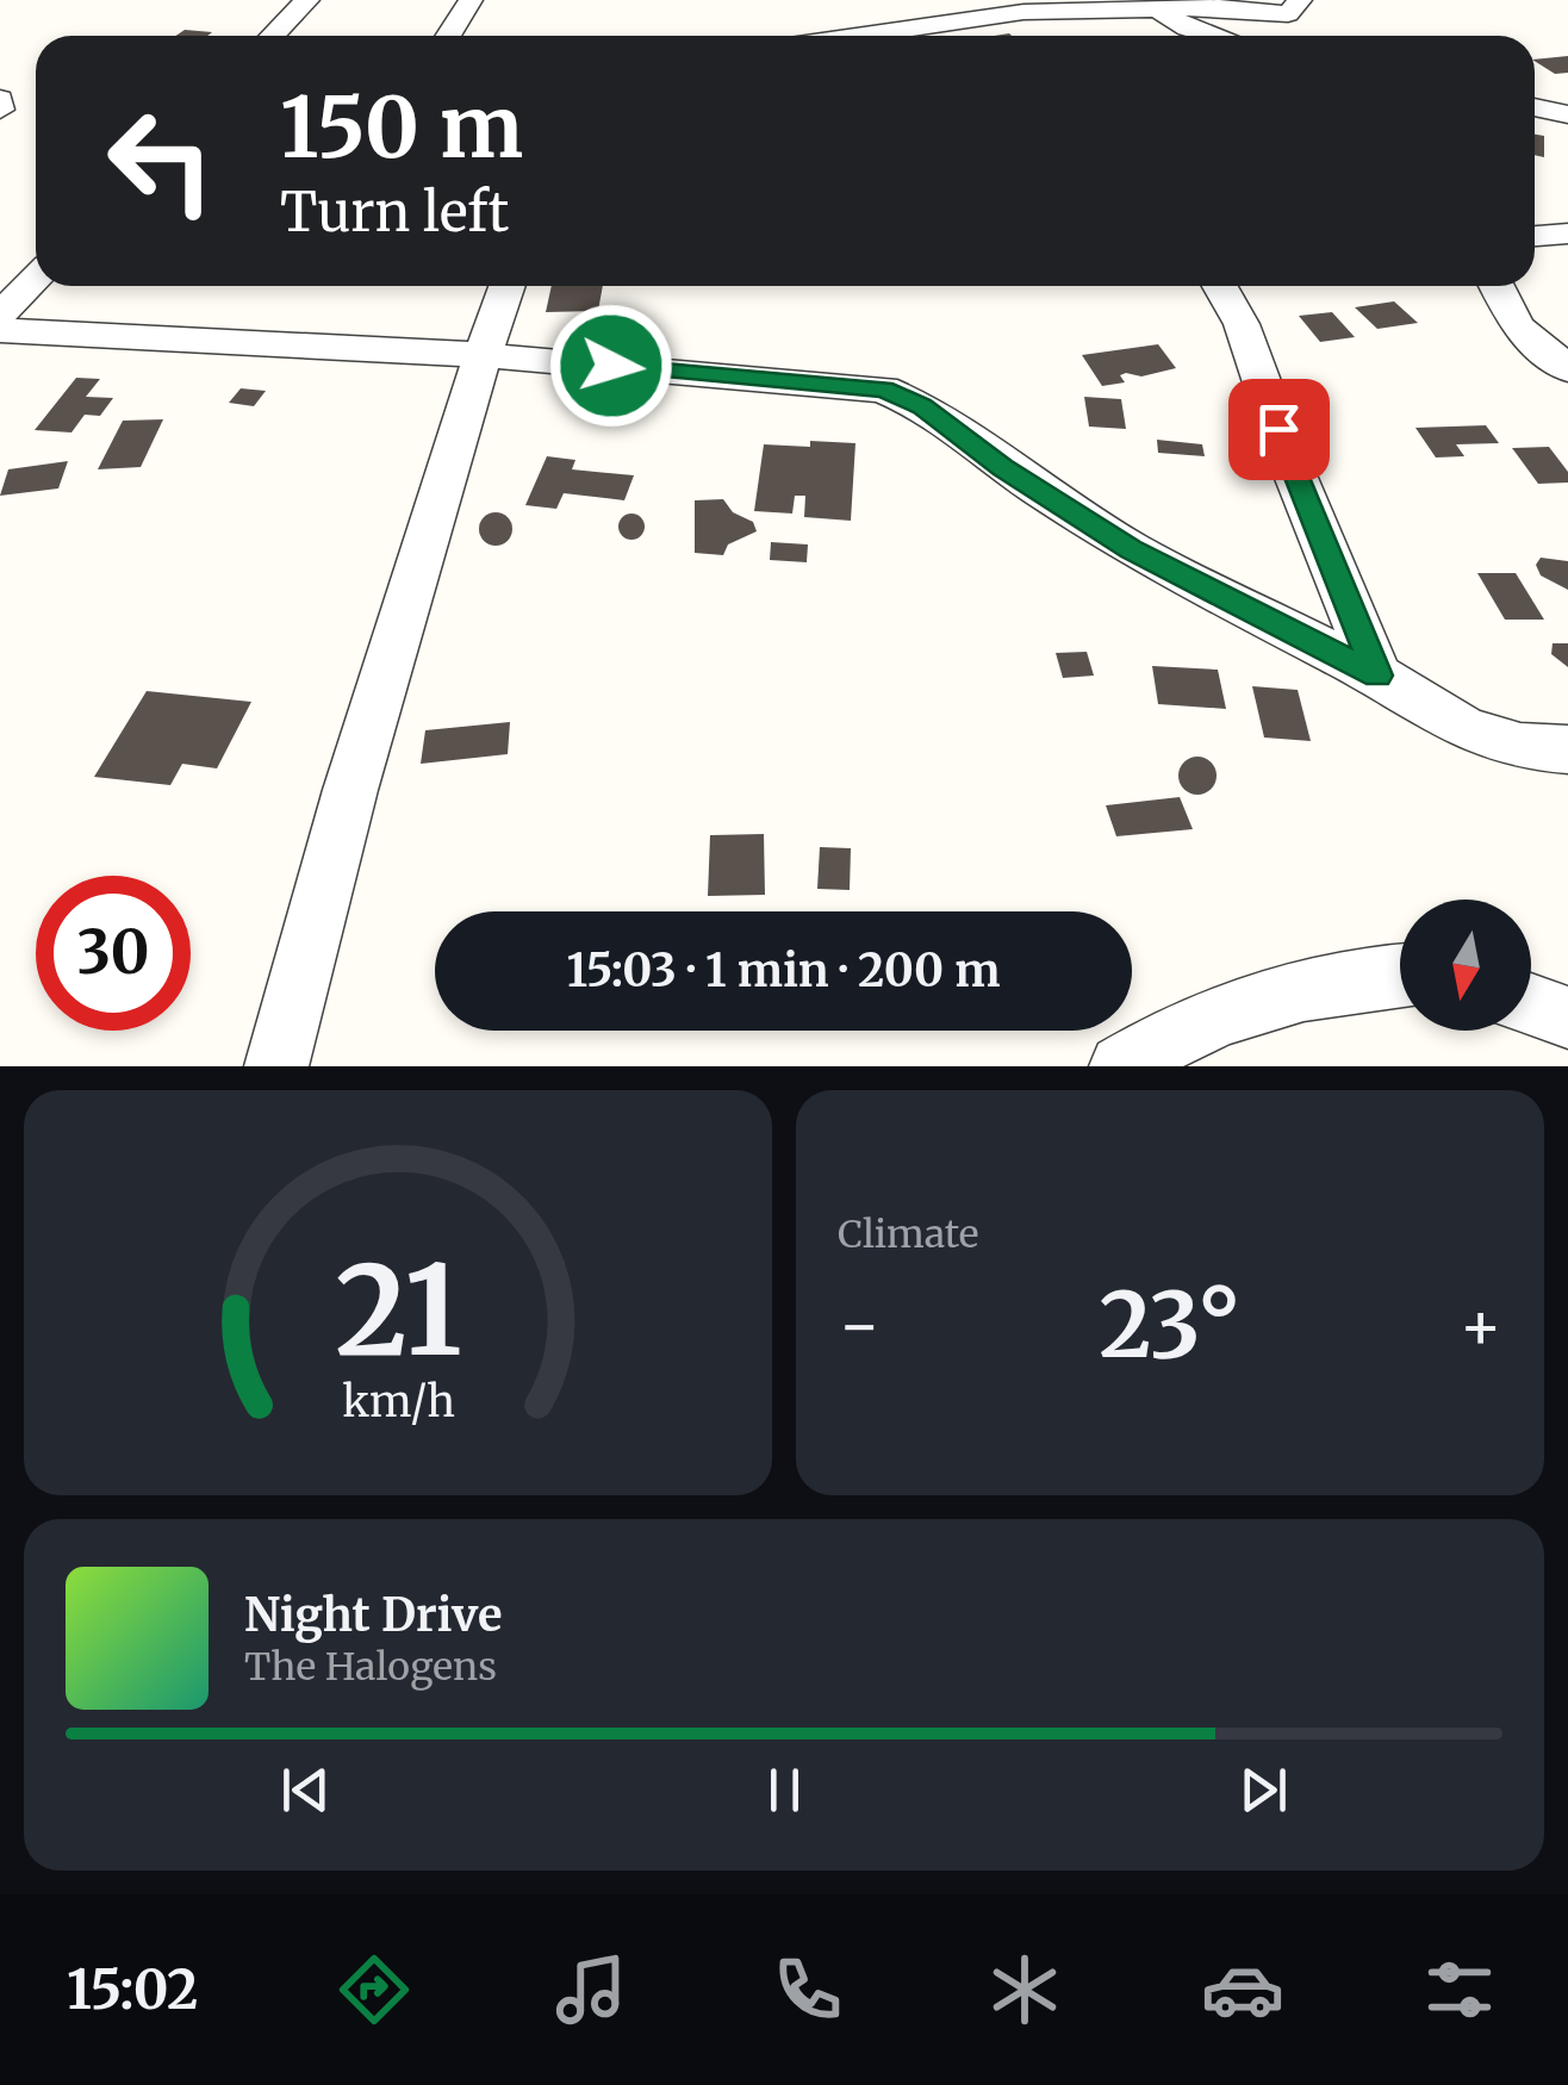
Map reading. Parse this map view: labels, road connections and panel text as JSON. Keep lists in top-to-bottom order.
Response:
{
  "north": "bottom",
  "page": {
    "turn": ["150 m", "Turn left"],
    "limit": "30",
    "trip": "15:03 · 1 min · 200 m",
    "tile": "Climate",
    "heat": ["−", "23°", "+"],
    "song": ["Night Drive", "The Halogens"],
    "tabs": "15:02",
    "gauge": ["21", "km/h"]
  }
}
